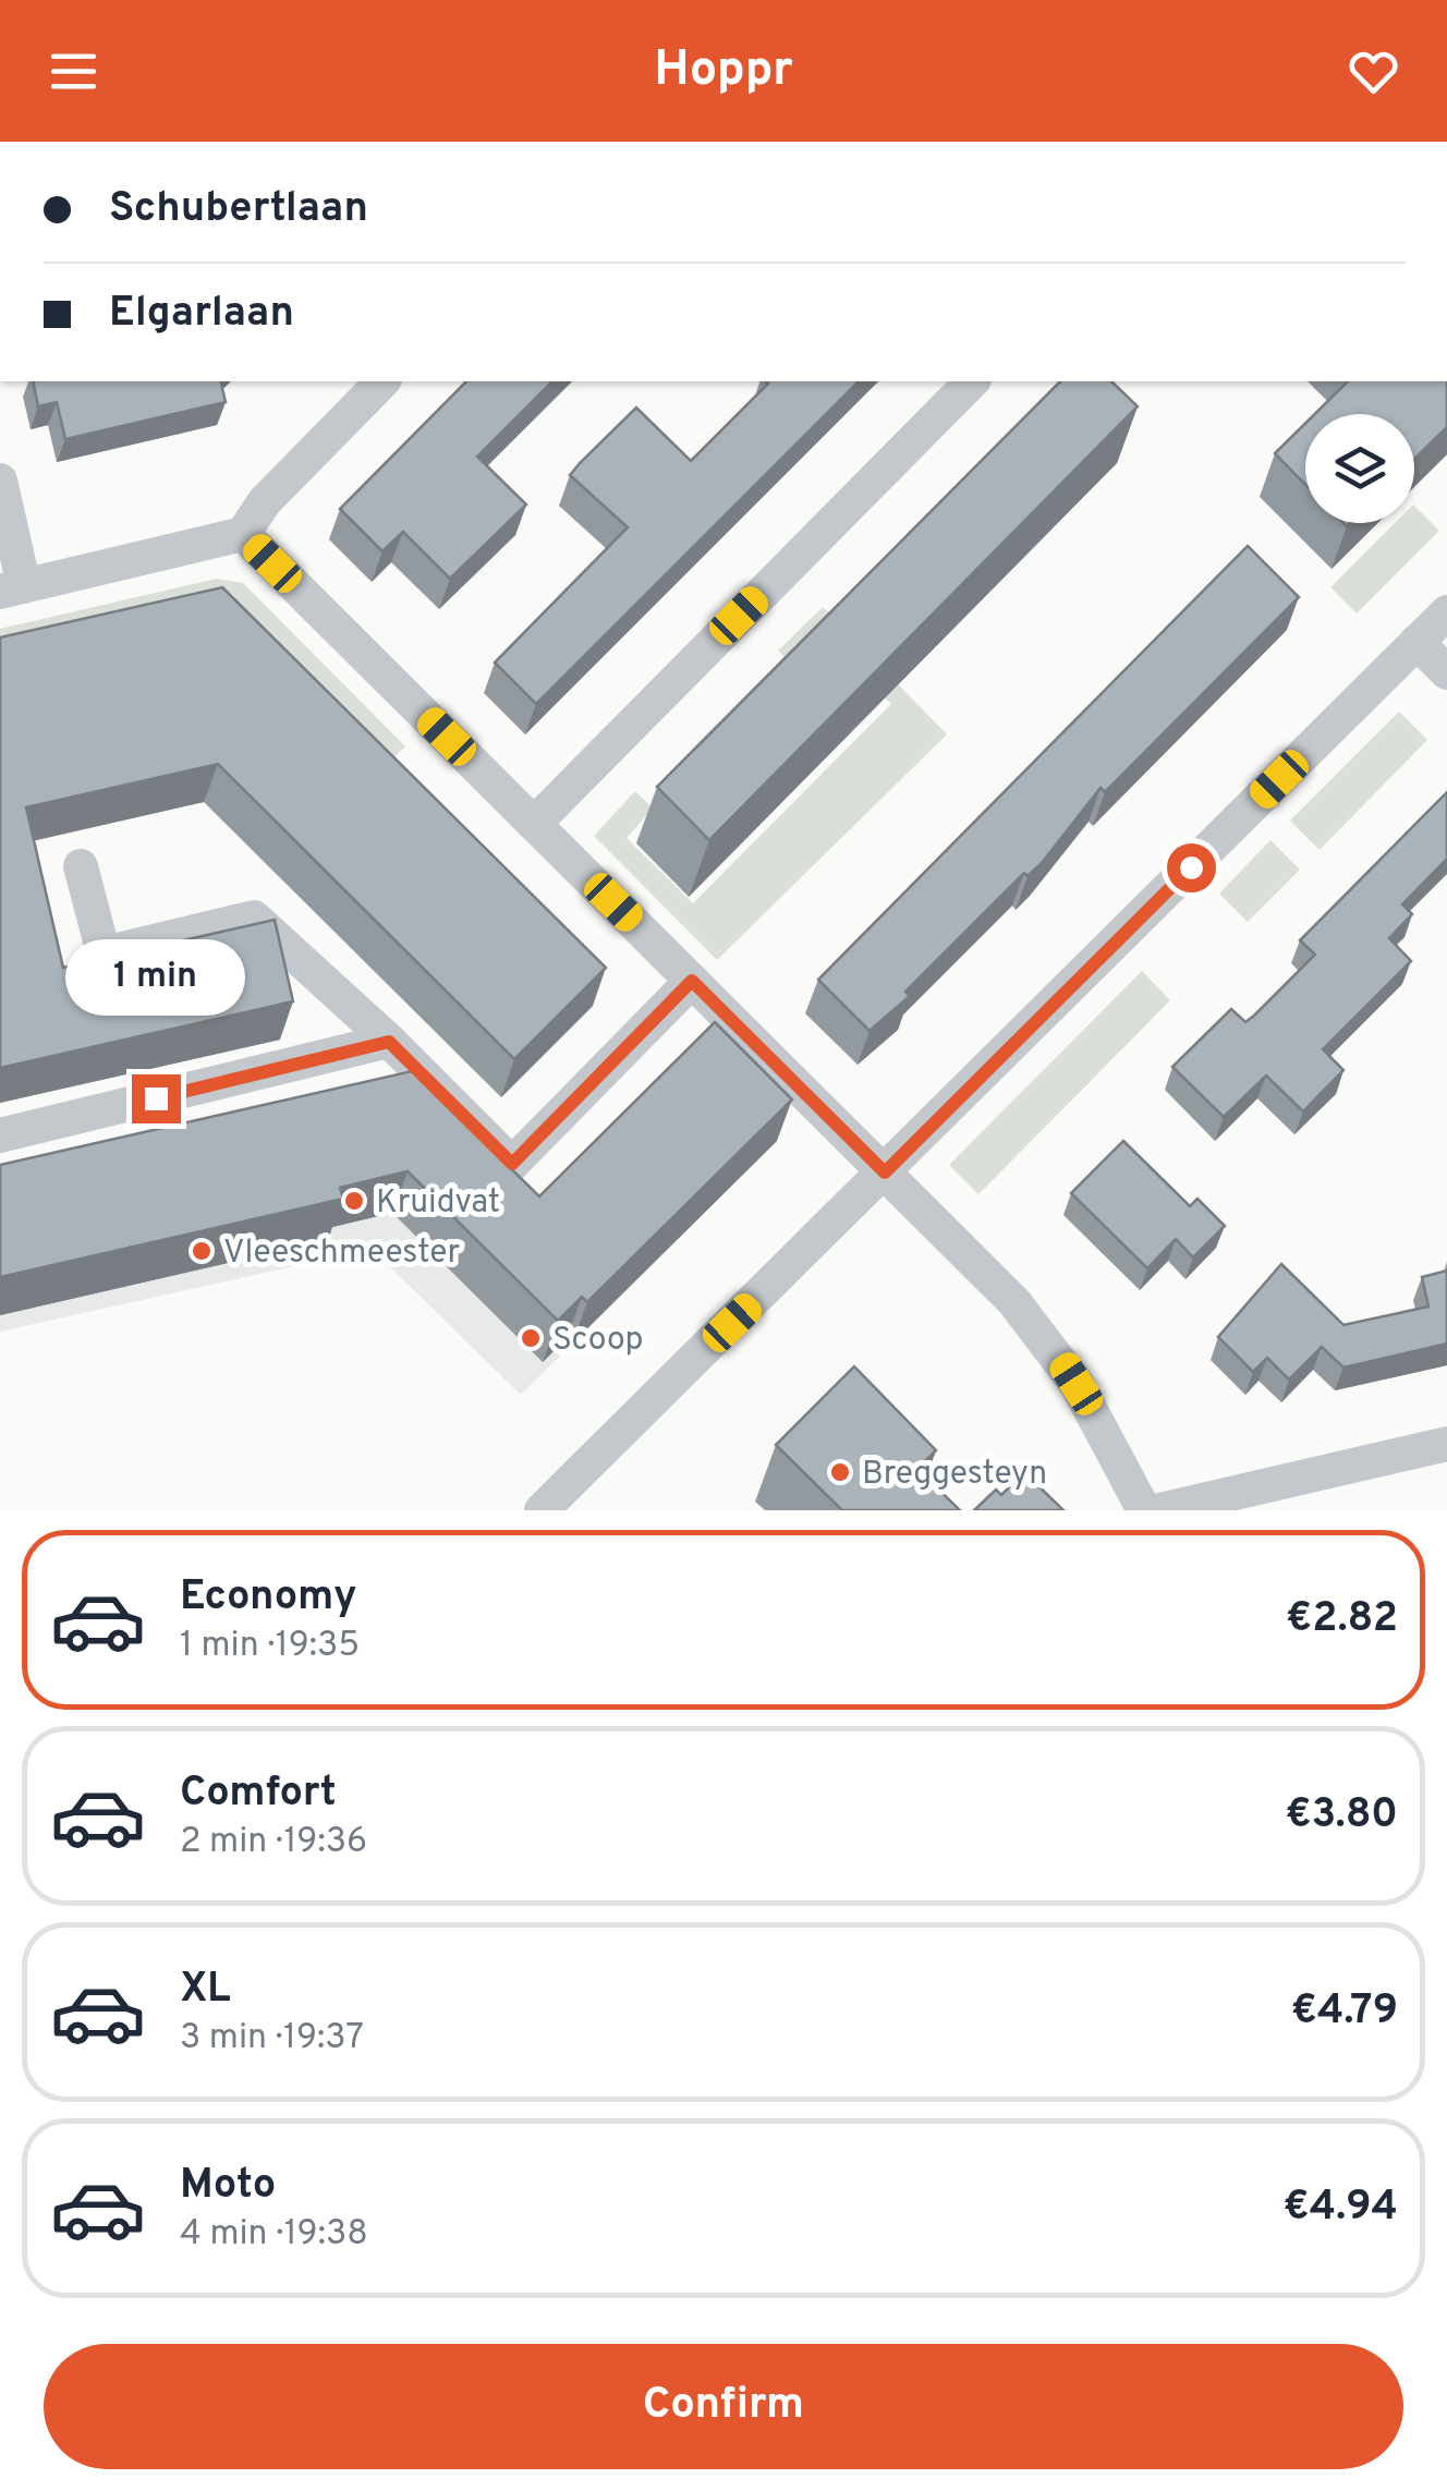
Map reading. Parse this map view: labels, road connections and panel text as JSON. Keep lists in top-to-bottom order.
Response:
{
  "places": [
    "Kruidvat",
    "Vleeschmeester",
    "Scoop",
    "Breggesteyn"
  ],
  "page": {
    "header": "Hoppr",
    "banner": ["Schubertlaan", "Elgarlaan"],
    "bubble": "1 min",
    "list": [
      {
        "name": "Economy",
        "note": "1 min · 19:35",
        "value": "€2.82"
      },
      {
        "name": "Comfort",
        "note": "2 min · 19:36",
        "value": "€3.80"
      },
      {
        "name": "XL",
        "note": "3 min · 19:37",
        "value": "€4.79"
      },
      {
        "name": "Moto",
        "note": "4 min · 19:38",
        "value": "€4.94"
      }
    ],
    "buttons": "Confirm"
  }
}
